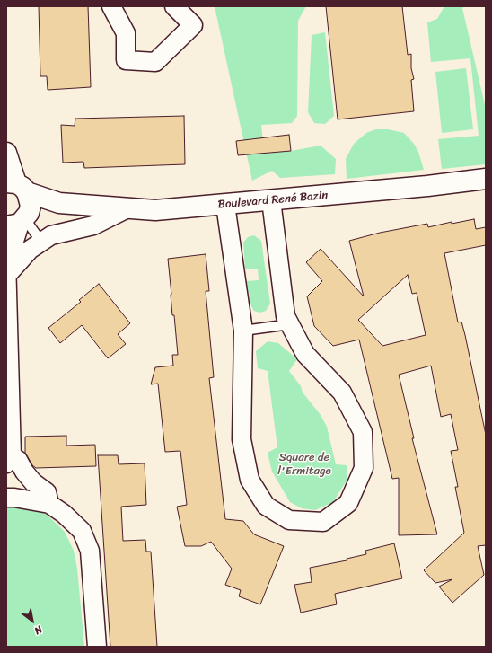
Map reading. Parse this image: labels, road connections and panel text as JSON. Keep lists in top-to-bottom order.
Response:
{
  "streets": {
    "main road": ["Boulevard René Bazin"]
  },
  "parks": ["Square de l'Ermitage"],
  "north": "bottom right"
}
